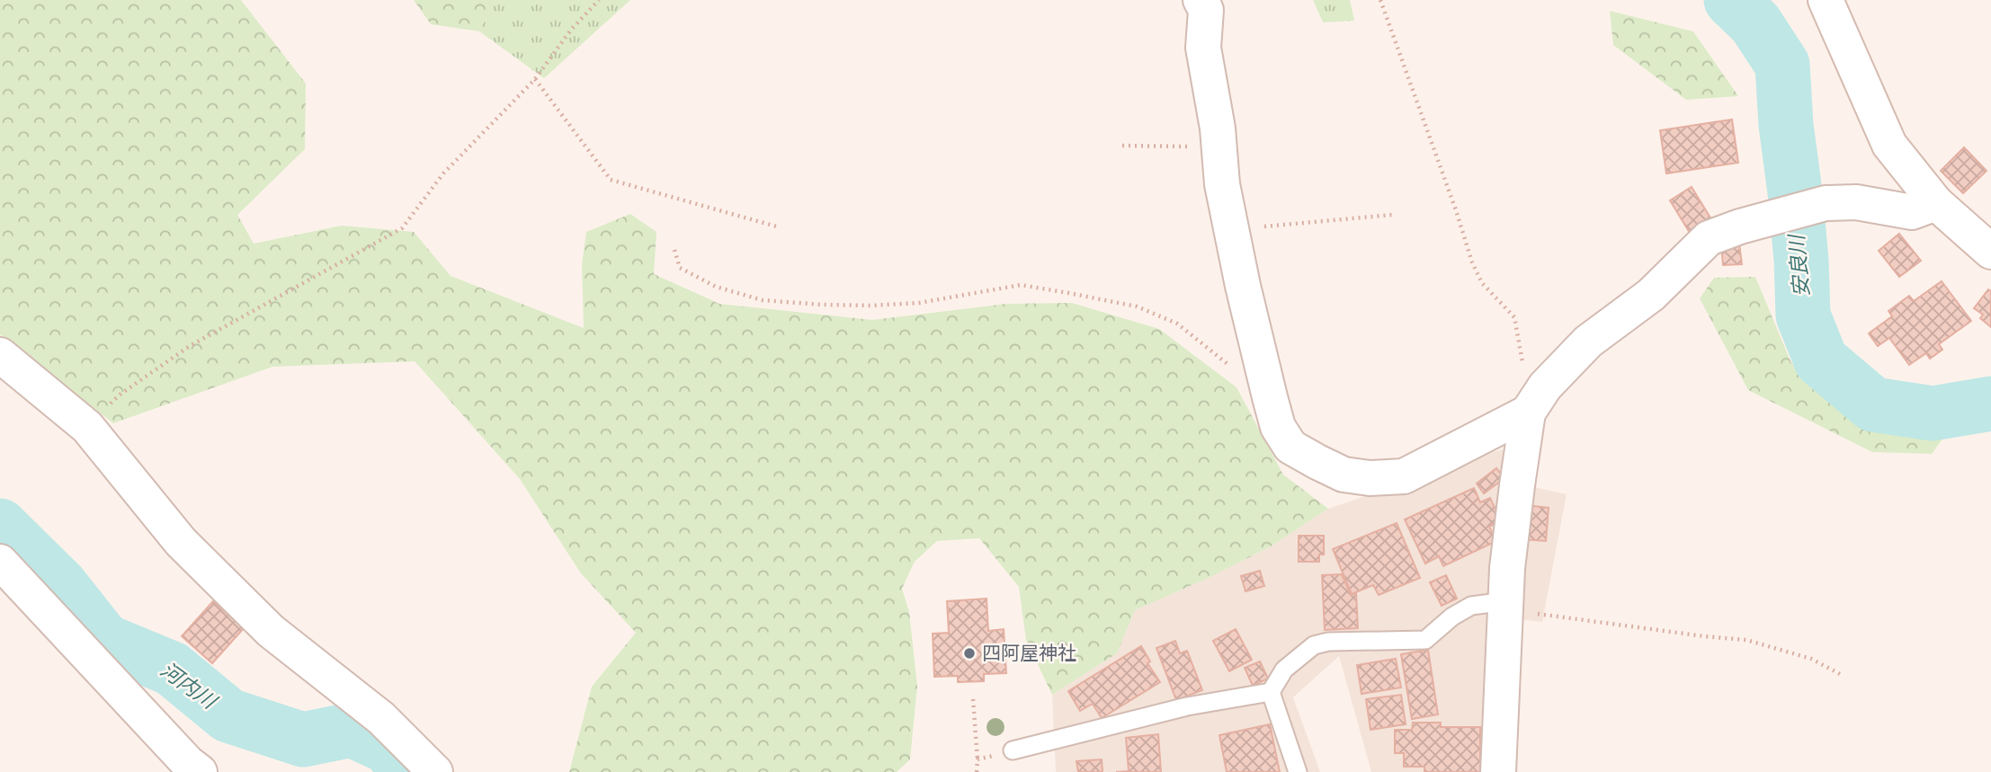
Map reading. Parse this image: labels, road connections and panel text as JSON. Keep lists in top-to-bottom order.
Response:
{
  "water": ["安良川", "河内川"],
  "places": ["四阿屋神社"]
}
